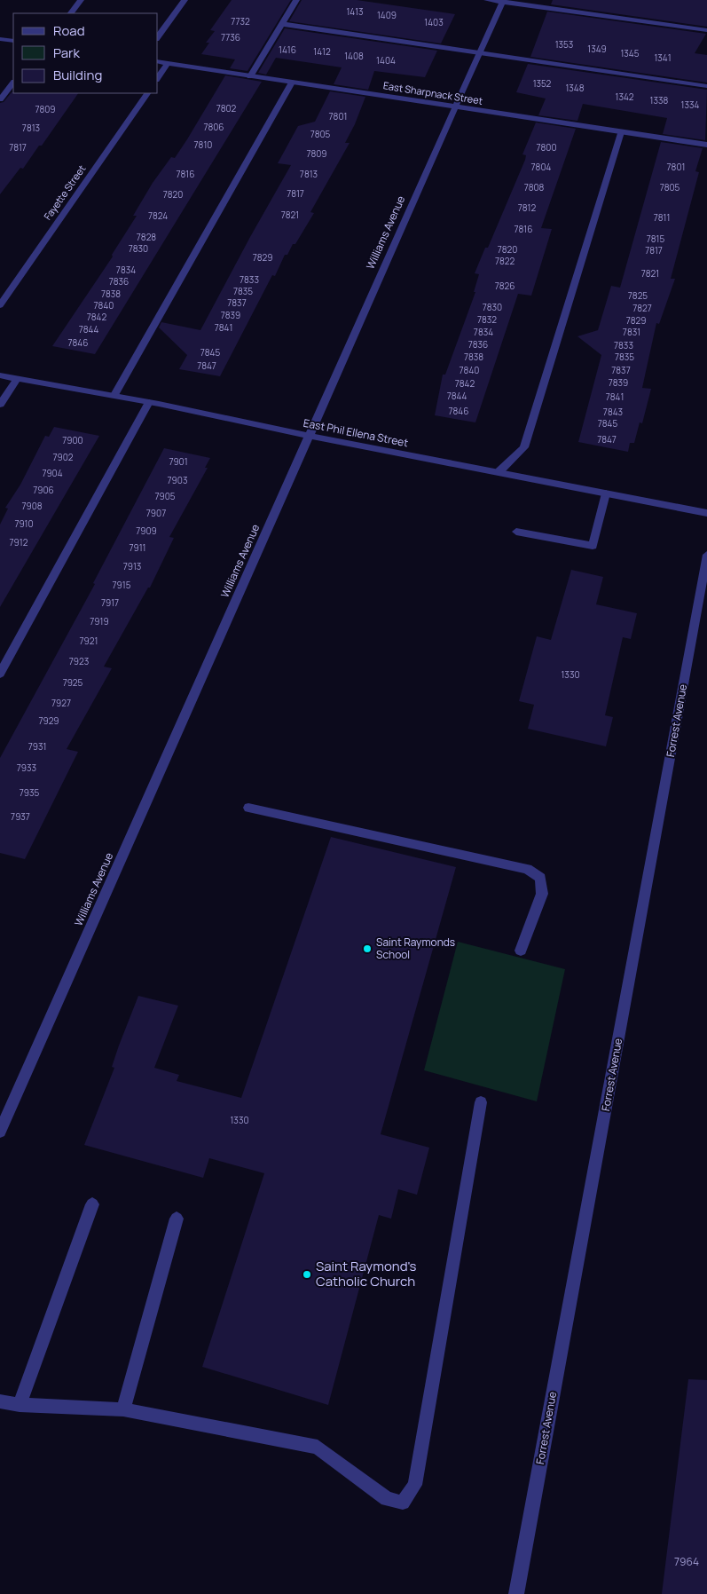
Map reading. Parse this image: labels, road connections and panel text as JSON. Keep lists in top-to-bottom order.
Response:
{
  "streets": {
    "street": [
      "East Sharpnack Street",
      "Fayette Street",
      "Williams Avenue",
      "East Phil Ellena Street",
      "Forrest Avenue"
    ]
  },
  "crossings": [
    ["East Sharpnack Street", "Williams Avenue"],
    ["Williams Avenue", "East Phil Ellena Street"]
  ],
  "places": ["Saint Raymonds School", "Saint Raymond's Catholic Church"],
  "house_numbers": [
    "1413",
    "1409",
    "7732",
    "1403",
    "7736",
    "1353",
    "1349",
    "1416",
    "1412",
    "1345",
    "1408",
    "1341",
    "1404",
    "1352",
    "1348",
    "1342",
    "1338",
    "1334",
    "7802",
    "7809",
    "7801",
    "7806",
    "7813",
    "7805",
    "7810",
    "7817",
    "7800",
    "7809",
    "7804",
    "7801",
    "7816",
    "7813",
    "7808",
    "7805",
    "7817",
    "7820",
    "7812",
    "7821",
    "7824",
    "7811",
    "7816",
    "7828",
    "7815",
    "7830",
    "7820",
    "7817",
    "7829",
    "7822",
    "7834",
    "7821",
    "7833",
    "7836",
    "7826",
    "7835",
    "7838",
    "7825",
    "7837",
    "7840",
    "7830",
    "7827",
    "7839",
    "7842",
    "7832",
    "7829",
    "7841",
    "7844",
    "7834",
    "7831",
    "7846",
    "7836",
    "7833",
    "7845",
    "7838",
    "7835",
    "7847",
    "7840",
    "7837",
    "7839",
    "7842",
    "7844",
    "7841",
    "7846",
    "7843",
    "7845",
    "7847",
    "7900",
    "7902",
    "7901",
    "7904",
    "7903",
    "7906",
    "7905",
    "7908",
    "7907",
    "7910",
    "7909",
    "7912",
    "7911",
    "7913",
    "7915",
    "7917",
    "7919",
    "7921",
    "7923",
    "1330",
    "7925",
    "7927",
    "7929",
    "7931",
    "7933",
    "7935",
    "7937",
    "1330",
    "7964"
  ],
  "legend": ["Road", "Park", "Building"]
}
